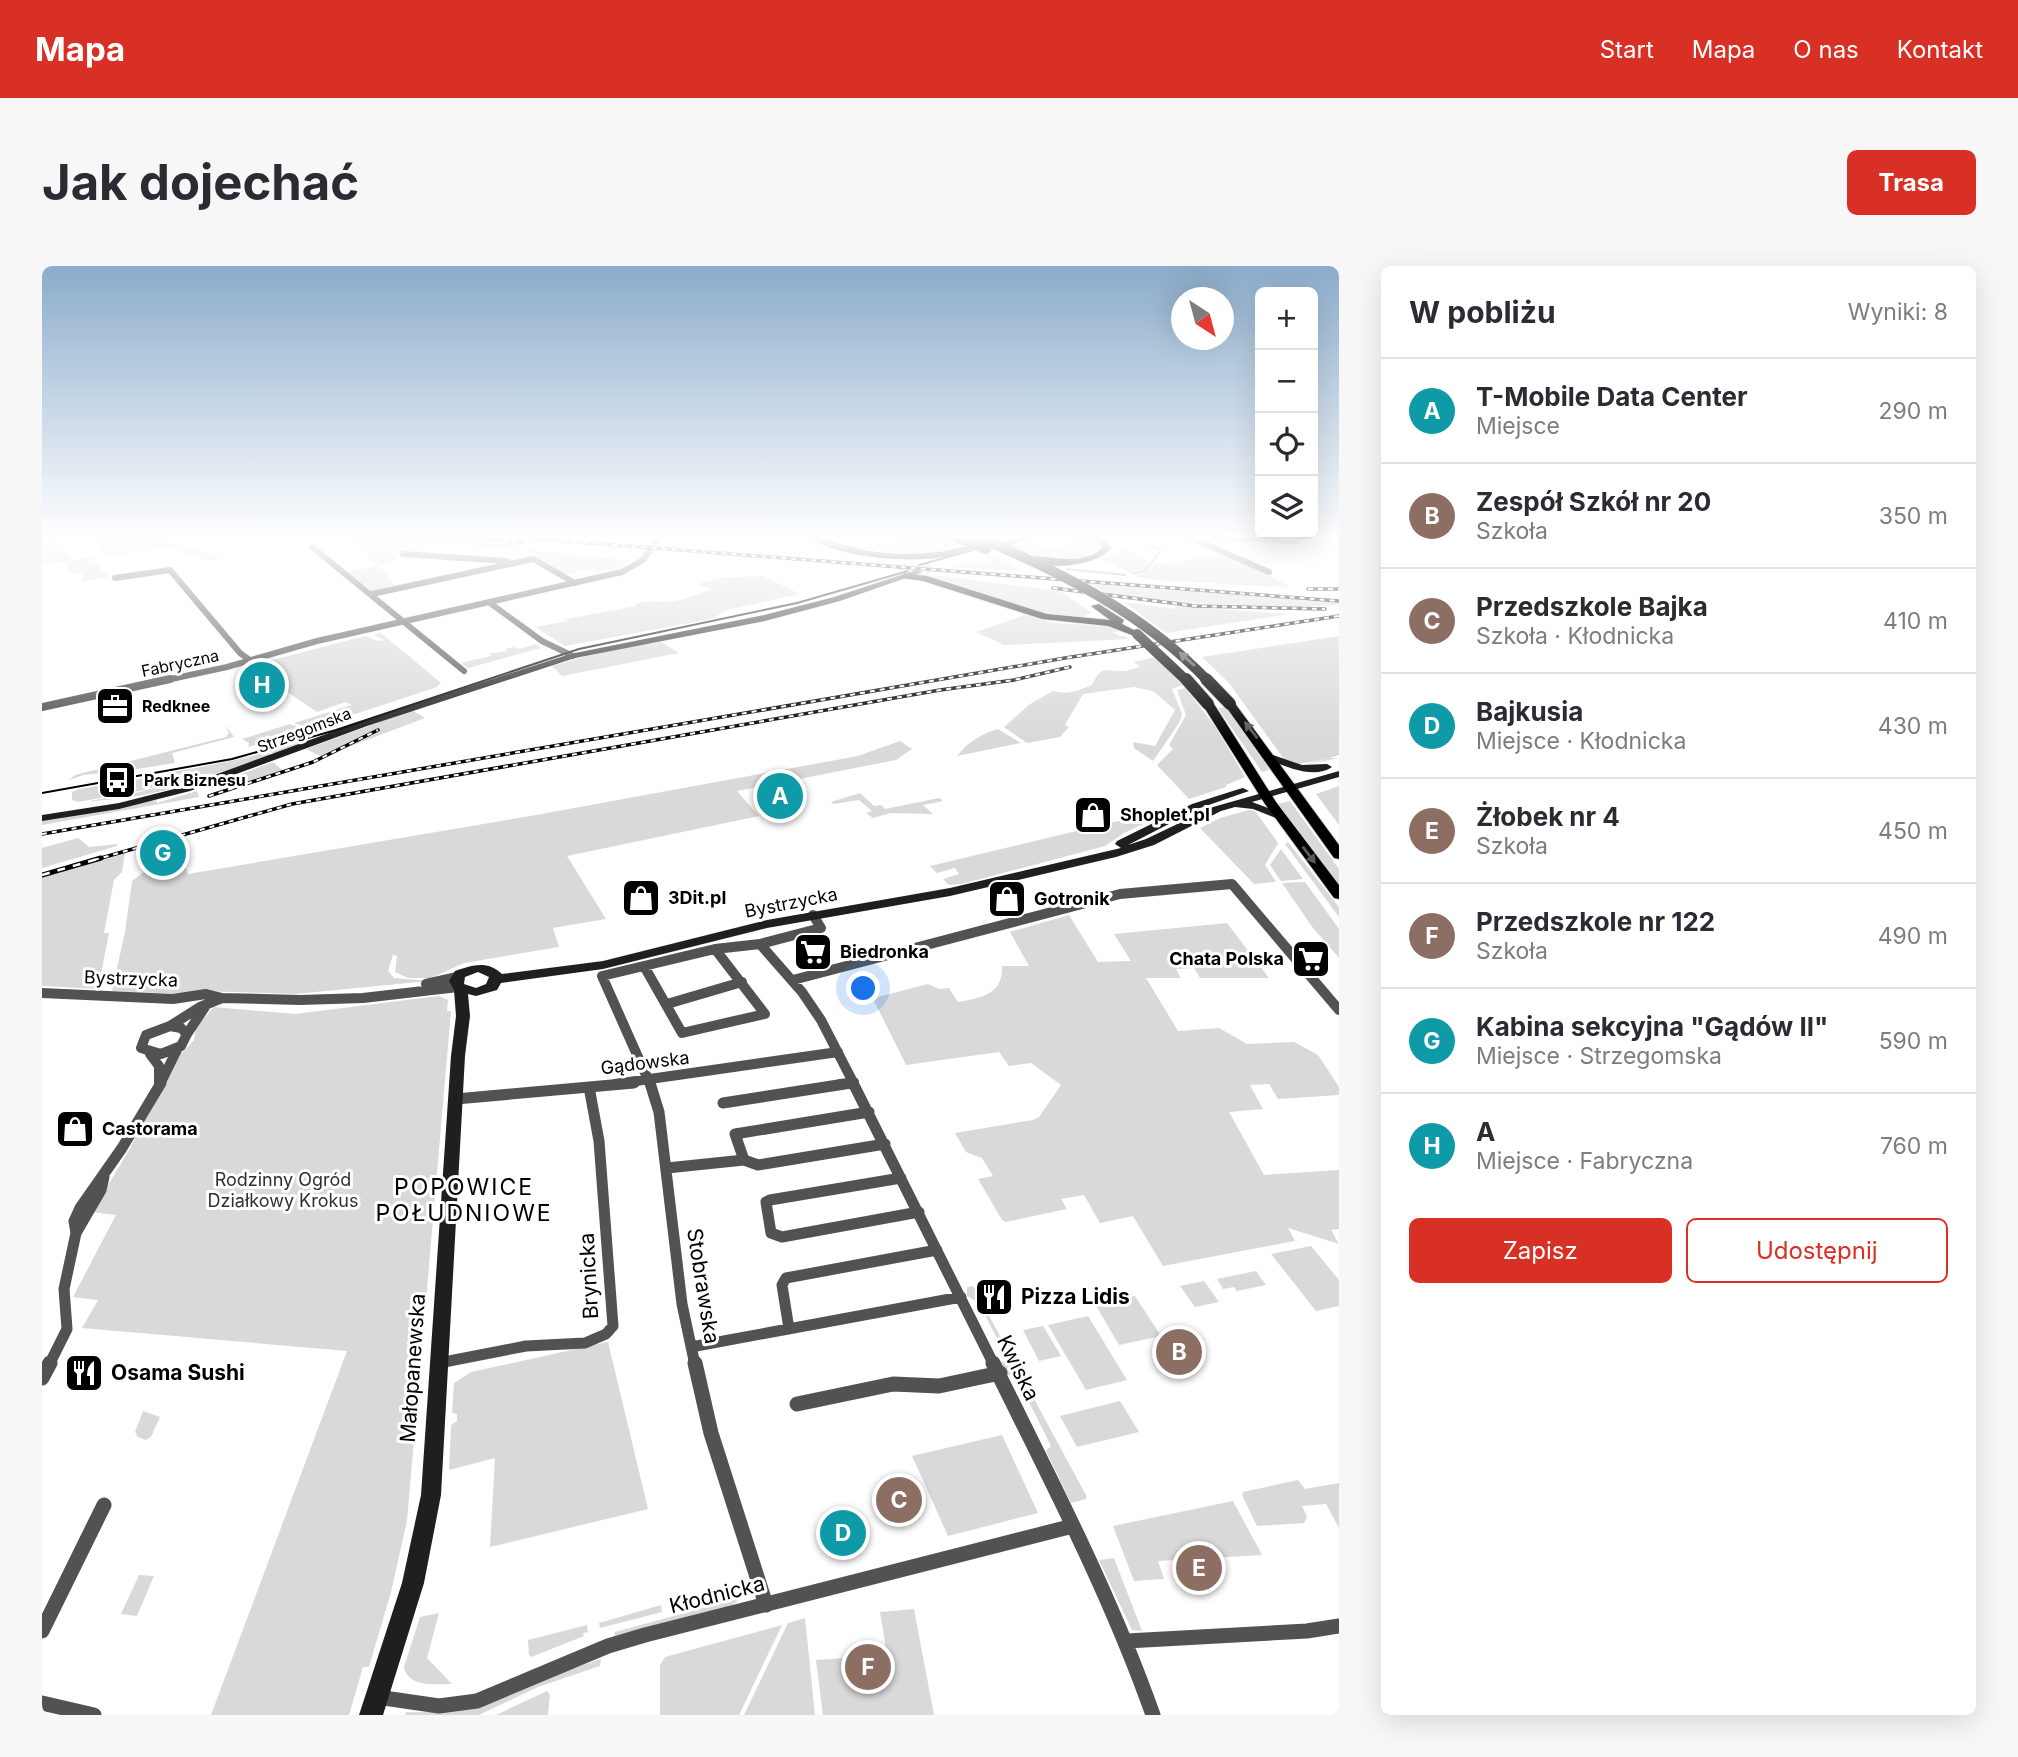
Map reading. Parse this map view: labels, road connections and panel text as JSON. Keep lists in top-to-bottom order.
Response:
{
  "streets": {
    "street": [
      "Fabryczna",
      "Strzegomska",
      "Bystrzycka",
      "Gądowska",
      "Brynicka",
      "Stobrawska",
      "Małopanewska",
      "Kwiska",
      "Kłodnicka"
    ]
  },
  "crossings": [
    ["Bystrzycka", "Małopanewska"],
    ["Gądowska", "Brynicka"],
    ["Gądowska", "Stobrawska"],
    ["Gądowska", "Małopanewska"],
    ["Gądowska", "Kwiska"],
    ["Brynicka", "Małopanewska"],
    ["Stobrawska", "Kłodnicka"],
    ["Małopanewska", "Kłodnicka"],
    ["Kwiska", "Kłodnicka"]
  ],
  "districts": ["POPOWICE POŁUDNIOWE"],
  "parks": ["Rodzinny Ogród Działkowy Krokus"],
  "places": {
    "office": ["Redknee"],
    "bus stop": ["Park Biznesu"],
    "shop": [
      "Shoplet.pl",
      "3Dit.pl",
      "Gotronik",
      "Castorama"
    ],
    "supermarket": ["Biedronka", "Chata Polska"],
    "restaurant": ["Pizza Lidis", "Osama Sushi"]
  },
  "north": "bottom right",
  "page": {
    "header": "Mapa",
    "nav": [
      "Start",
      "Mapa",
      "O nas",
      "Kontakt"
    ],
    "buttons": [
      "Trasa",
      ["Zapisz", "Udostępnij"]
    ],
    "title": "Jak dojechać",
    "heading": ["W pobliżu", "Wyniki: 8"],
    "map_buttons": ["+", "−"],
    "list": [
      {
        "mark": "A",
        "name": "T-Mobile Data Center",
        "note": "Miejsce",
        "value": "290 m"
      },
      {
        "mark": "B",
        "name": "Zespół Szkół nr 20",
        "note": "Szkoła",
        "value": "350 m"
      },
      {
        "mark": "C",
        "name": "Przedszkole Bajka",
        "note": "Szkoła · Kłodnicka",
        "value": "410 m"
      },
      {
        "mark": "D",
        "name": "Bajkusia",
        "note": "Miejsce · Kłodnicka",
        "value": "430 m"
      },
      {
        "mark": "E",
        "name": "Żłobek nr 4",
        "note": "Szkoła",
        "value": "450 m"
      },
      {
        "mark": "F",
        "name": "Przedszkole nr 122",
        "note": "Szkoła",
        "value": "490 m"
      },
      {
        "mark": "G",
        "name": "Kabina sekcyjna \"Gądów II\"",
        "note": "Miejsce · Strzegomska",
        "value": "590 m"
      },
      {
        "mark": "H",
        "name": "A",
        "note": "Miejsce · Fabryczna",
        "value": "760 m"
      }
    ],
    "pins": [
      "H",
      "A",
      "G",
      "B",
      "C",
      "D",
      "E",
      "F"
    ]
  }
}
